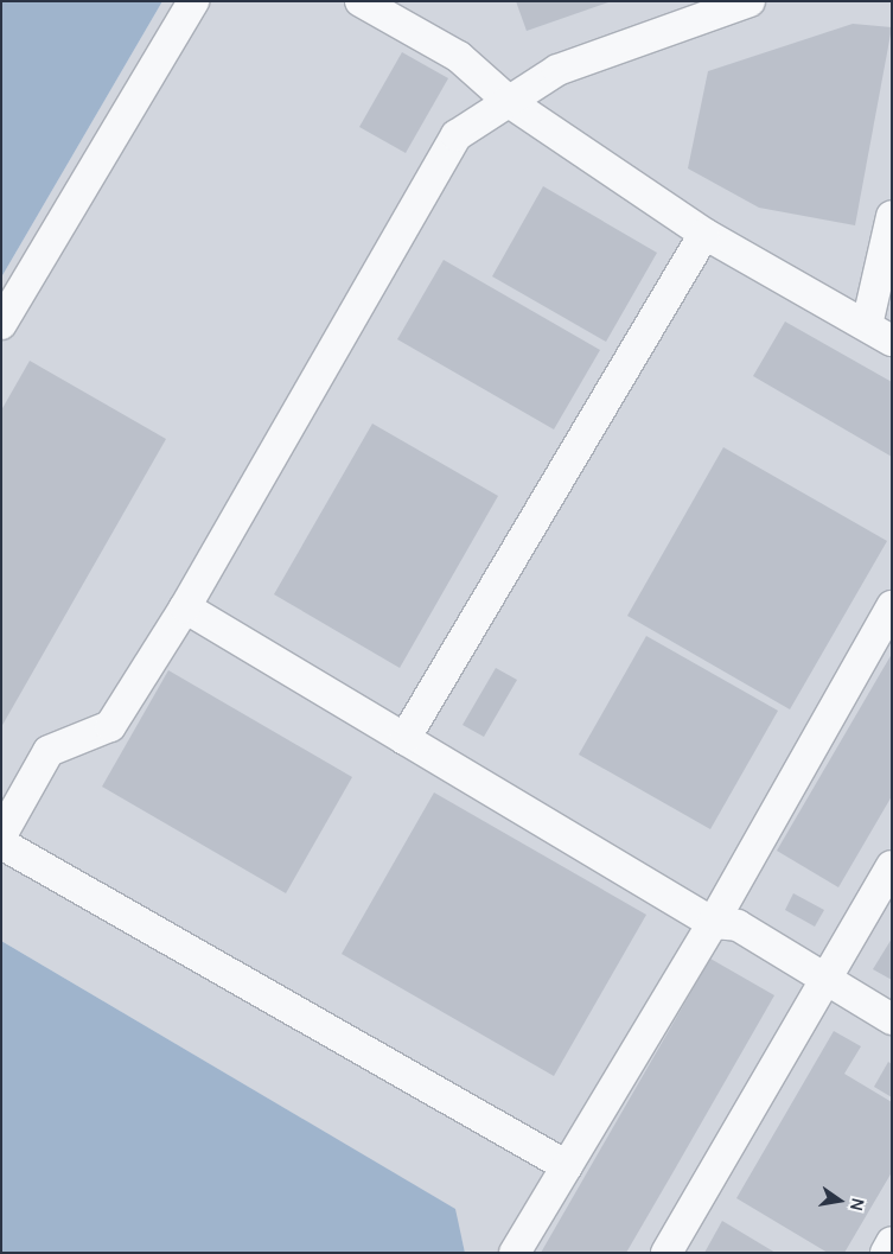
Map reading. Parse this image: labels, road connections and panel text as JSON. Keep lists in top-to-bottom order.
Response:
{
  "north": "right"
}
